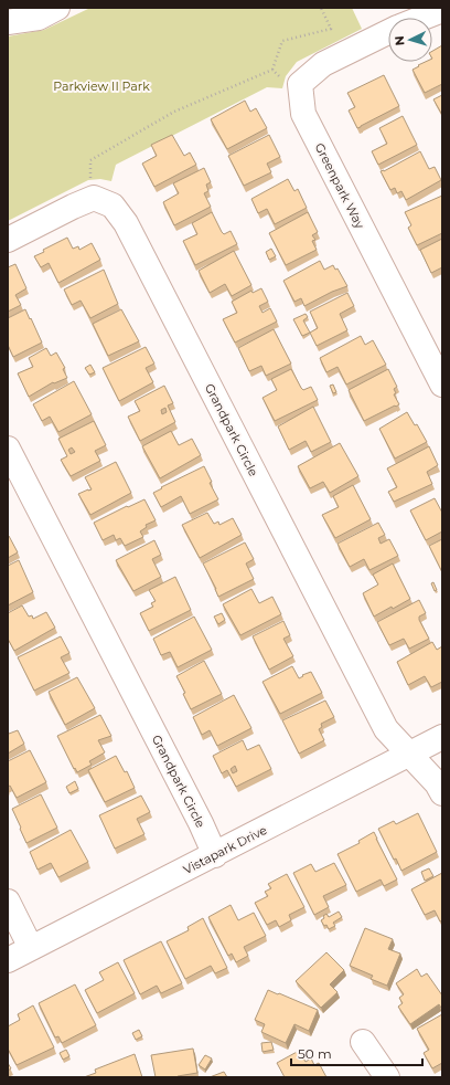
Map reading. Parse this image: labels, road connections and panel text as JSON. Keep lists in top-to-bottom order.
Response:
{
  "streets": {
    "street": ["Greenpark Way", "Grandpark Circle", "Vistapark Drive"]
  },
  "crossings": [
    ["Grandpark Circle", "Vistapark Drive"]
  ],
  "parks": ["Parkview II Park"],
  "scale_bar": "50 m",
  "north": "left"
}
